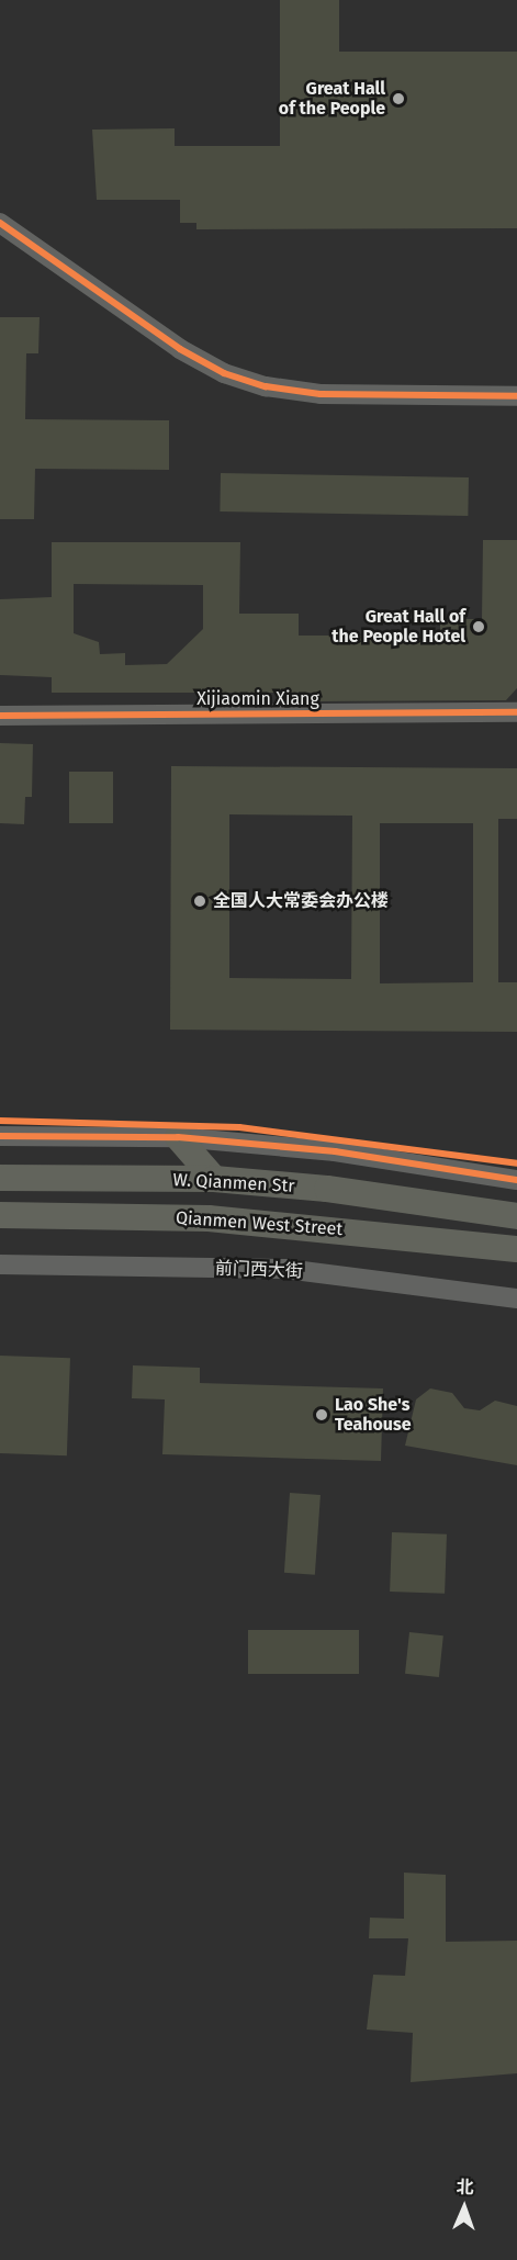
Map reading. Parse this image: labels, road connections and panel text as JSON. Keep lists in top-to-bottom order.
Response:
{
  "streets": {
    "main road": ["W. Qianmen Str", "Qianmen West Street"],
    "street": ["Xijiaomin Xiang", "前门西大街"]
  },
  "places": [
    "Great Hall of the People",
    "Great Hall of the People Hotel",
    "全国人大常委会办公楼",
    "Lao She's Teahouse"
  ],
  "north": "top"
}
